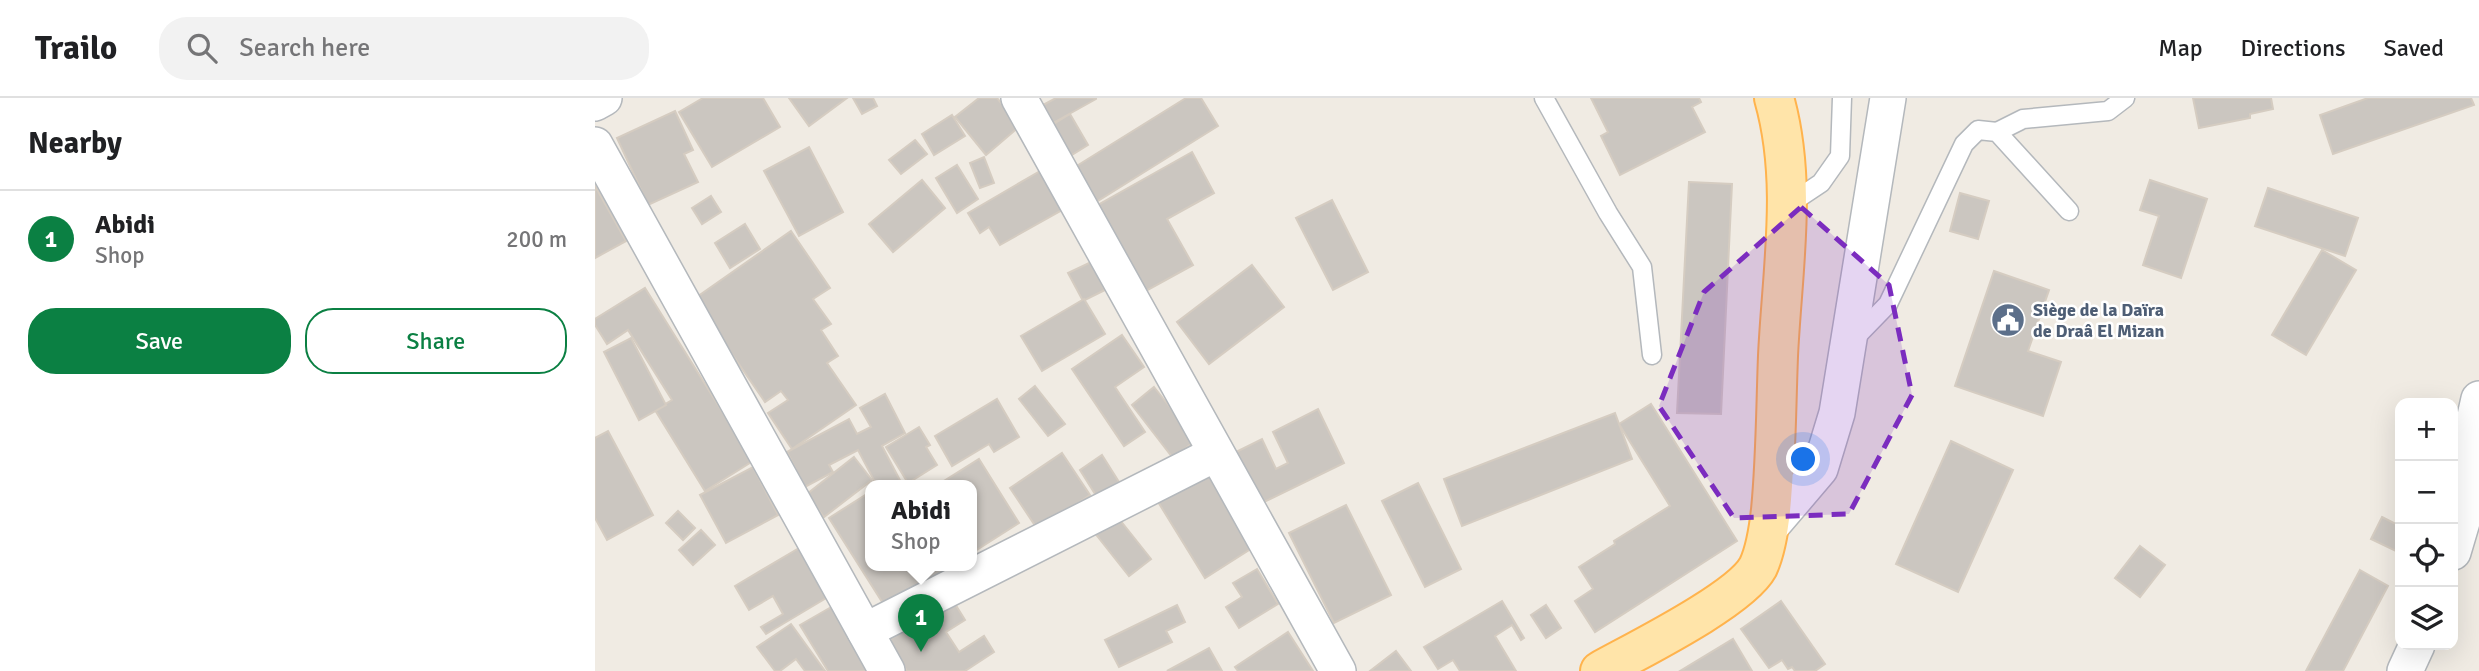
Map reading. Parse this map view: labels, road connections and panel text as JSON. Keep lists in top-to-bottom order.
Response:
{
  "places": {
    "public building": ["Siège de la Daïra de Draâ El Mizan"]
  },
  "page": {
    "header": "Trailo",
    "search": "Search here",
    "nav": ["Map", "Directions", "Saved"],
    "heading": "Nearby",
    "list": [
      {
        "mark": "1",
        "name": "Abidi",
        "note": "Shop",
        "value": "200 m"
      }
    ],
    "buttons": ["Save", "Share"],
    "map_buttons": ["+", "−"],
    "popup": ["Abidi", "Shop"],
    "pins": "1"
  }
}
